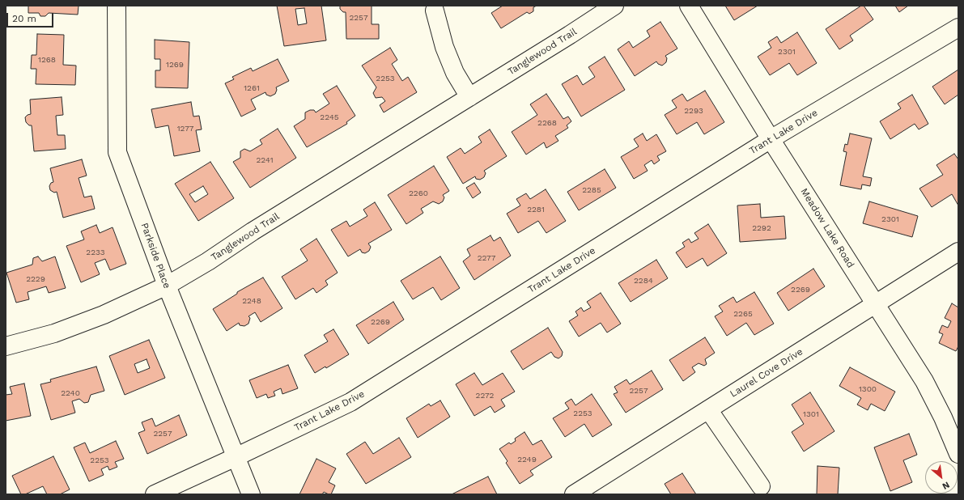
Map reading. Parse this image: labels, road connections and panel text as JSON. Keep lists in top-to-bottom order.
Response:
{
  "streets": {
    "street": [
      "Tanglewood Trail",
      "Trant Lake Drive",
      "Meadow Lake Road",
      "Parkside Place",
      "Laurel Cove Drive"
    ]
  },
  "crossings": [
    ["Tanglewood Trail", "Parkside Place"],
    ["Trant Lake Drive", "Meadow Lake Road"],
    ["Trant Lake Drive", "Parkside Place"],
    ["Meadow Lake Road", "Laurel Cove Drive"]
  ],
  "house_numbers": [
    "2257",
    "2301",
    "1268",
    "1269",
    "2253",
    "1261",
    "2293",
    "2245",
    "2268",
    "1277",
    "2241",
    "2285",
    "2260",
    "2281",
    "2301",
    "2292",
    "2233",
    "2277",
    "2229",
    "2284",
    "2269",
    "2248",
    "2265",
    "2269",
    "1300",
    "2257",
    "2240",
    "2272",
    "2253",
    "1301",
    "2257",
    "2249",
    "2253"
  ],
  "scale_bar": "20 m",
  "north": "bottom right"
}
